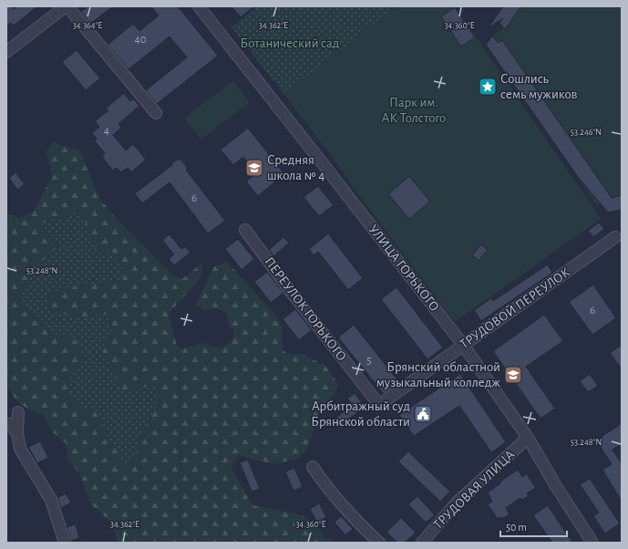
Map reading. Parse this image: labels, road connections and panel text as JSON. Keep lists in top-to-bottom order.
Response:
{
  "streets": {
    "street": [
      "УЛИЦА ГОРЬКОГО",
      "ТРУДОВОЙ ПЕРЕУЛОК",
      "ПЕРЕУЛОК ГОРЬКОГО",
      "ТРУДОВАЯ УЛИЦА"
    ]
  },
  "crossings": [
    ["УЛИЦА ГОРЬКОГО", "ТРУДОВОЙ ПЕРЕУЛОК"],
    ["УЛИЦА ГОРЬКОГО", "ТРУДОВАЯ УЛИЦА"],
    ["ТРУДОВОЙ ПЕРЕУЛОК", "ПЕРЕУЛОК ГОРЬКОГО"]
  ],
  "parks": ["Ботанический сад", "Парк им. АК Толстого"],
  "places": {
    "place": ["Сошлись семь мужиков"],
    "school or university": ["Средняя школа № 4", "Брянский областной музыкальный колледж"],
    "public building": ["Арбитражный суд Брянской области"]
  },
  "house_numbers": [
    "40",
    "4",
    "6",
    "6",
    "5"
  ],
  "scale_bar": "50 m",
  "coordinates": [
    "34.364°E",
    "34.362°E",
    "34.360°E",
    "53.246°N",
    "53.248°N"
  ]
}
